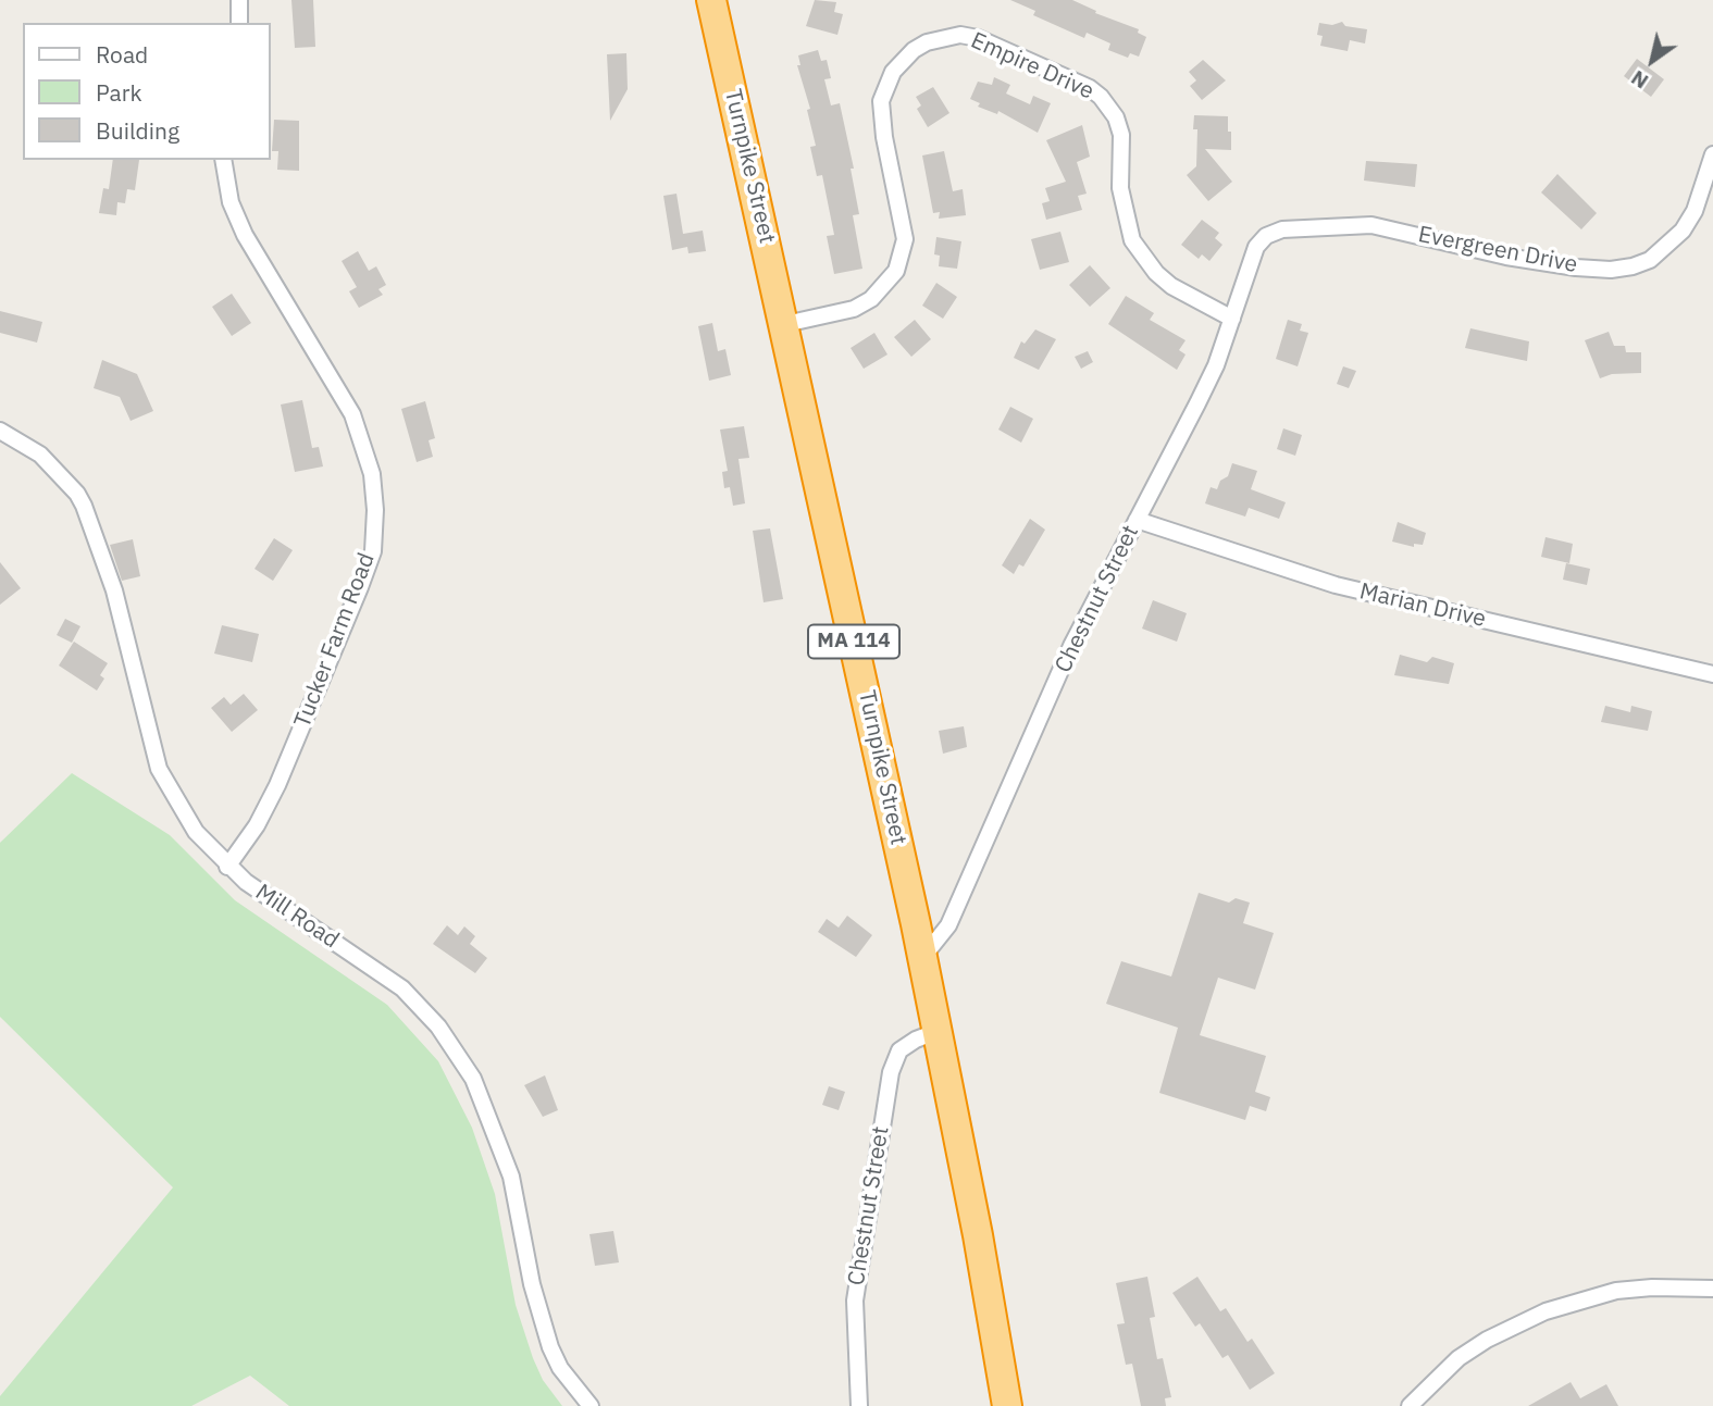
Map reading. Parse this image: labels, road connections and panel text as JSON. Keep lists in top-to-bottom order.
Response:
{
  "streets": {
    "highway": ["Turnpike Street", "MA 114"],
    "street": [
      "Empire Drive",
      "Evergreen Drive",
      "Chestnut Street",
      "Marian Drive",
      "Tucker Farm Road",
      "Mill Road"
    ]
  },
  "crossings": [
    ["Empire Drive", "Turnpike Street"],
    ["Empire Drive", "Chestnut Street"],
    ["Turnpike Street", "Chestnut Street"],
    ["Evergreen Drive", "Chestnut Street"],
    ["Chestnut Street", "Marian Drive"],
    ["Tucker Farm Road", "Mill Road"]
  ],
  "legend": ["Road", "Park", "Building"],
  "north": "bottom left"
}
